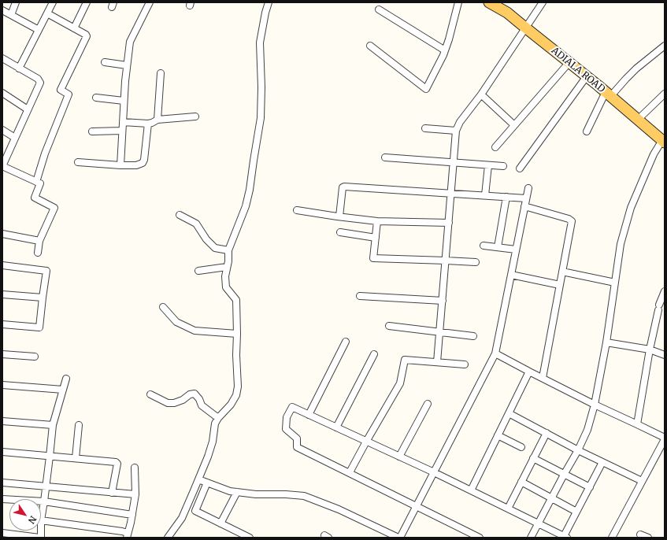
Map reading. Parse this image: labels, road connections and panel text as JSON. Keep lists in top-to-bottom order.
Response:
{
  "streets": {
    "main road": ["ADIALA ROAD"]
  },
  "north": "bottom right"
}
